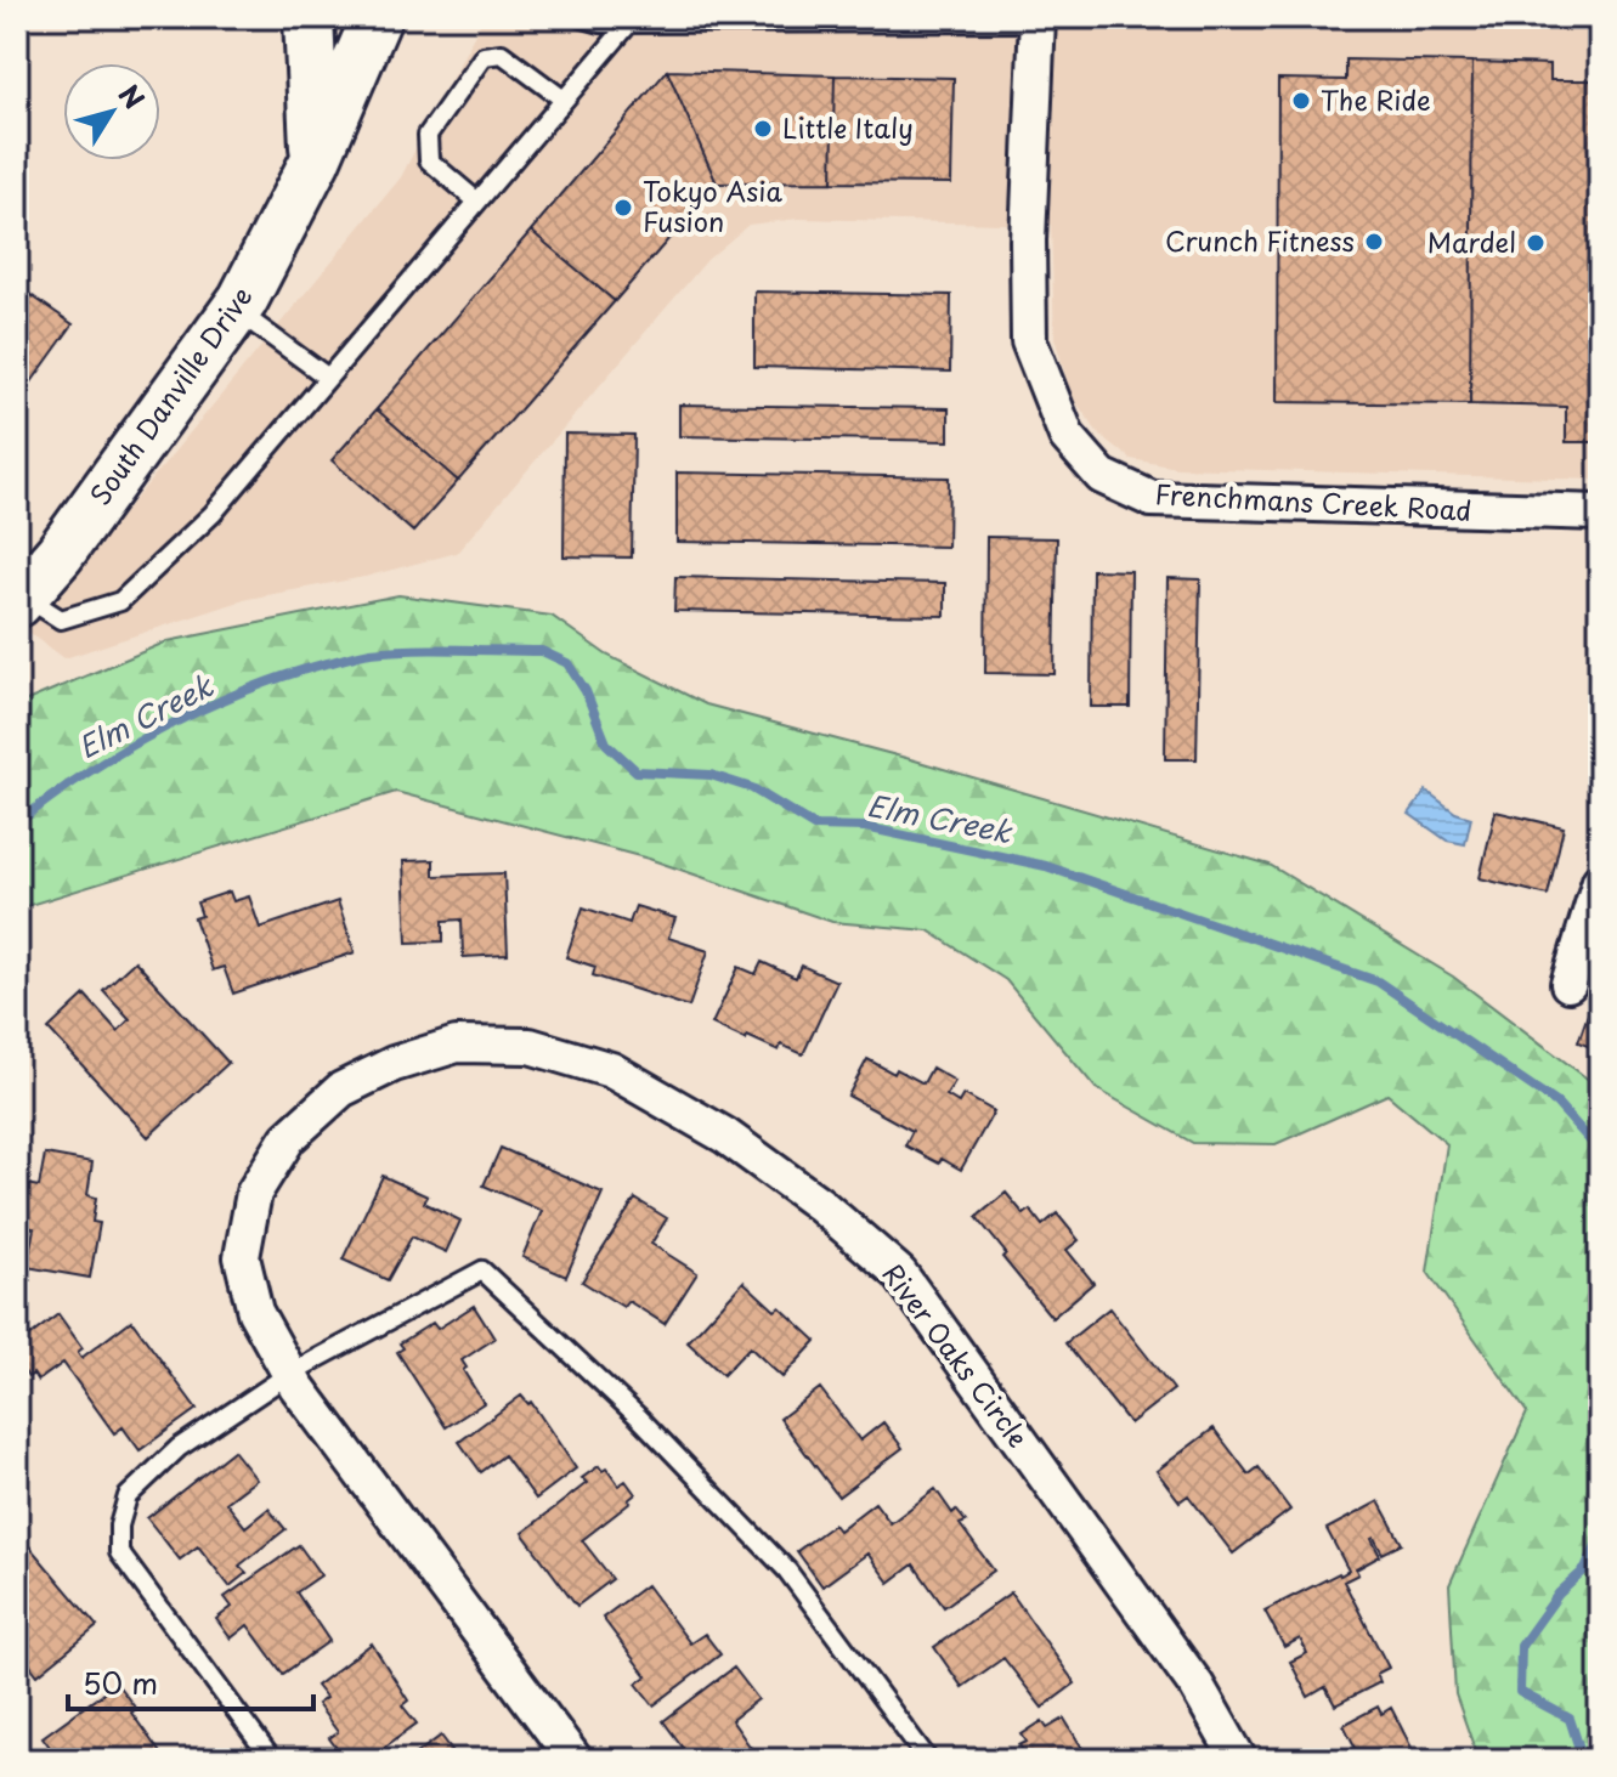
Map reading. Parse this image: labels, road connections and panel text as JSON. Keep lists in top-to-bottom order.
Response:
{
  "streets": {
    "main road": ["South Danville Drive"],
    "street": ["Frenchmans Creek Road", "River Oaks Circle"]
  },
  "water": ["Elm Creek"],
  "places": [
    "The Ride",
    "Little Italy",
    "Tokyo Asia Fusion",
    "Crunch Fitness",
    "Mardel"
  ],
  "scale_bar": "50 m",
  "north": "top right"
}
